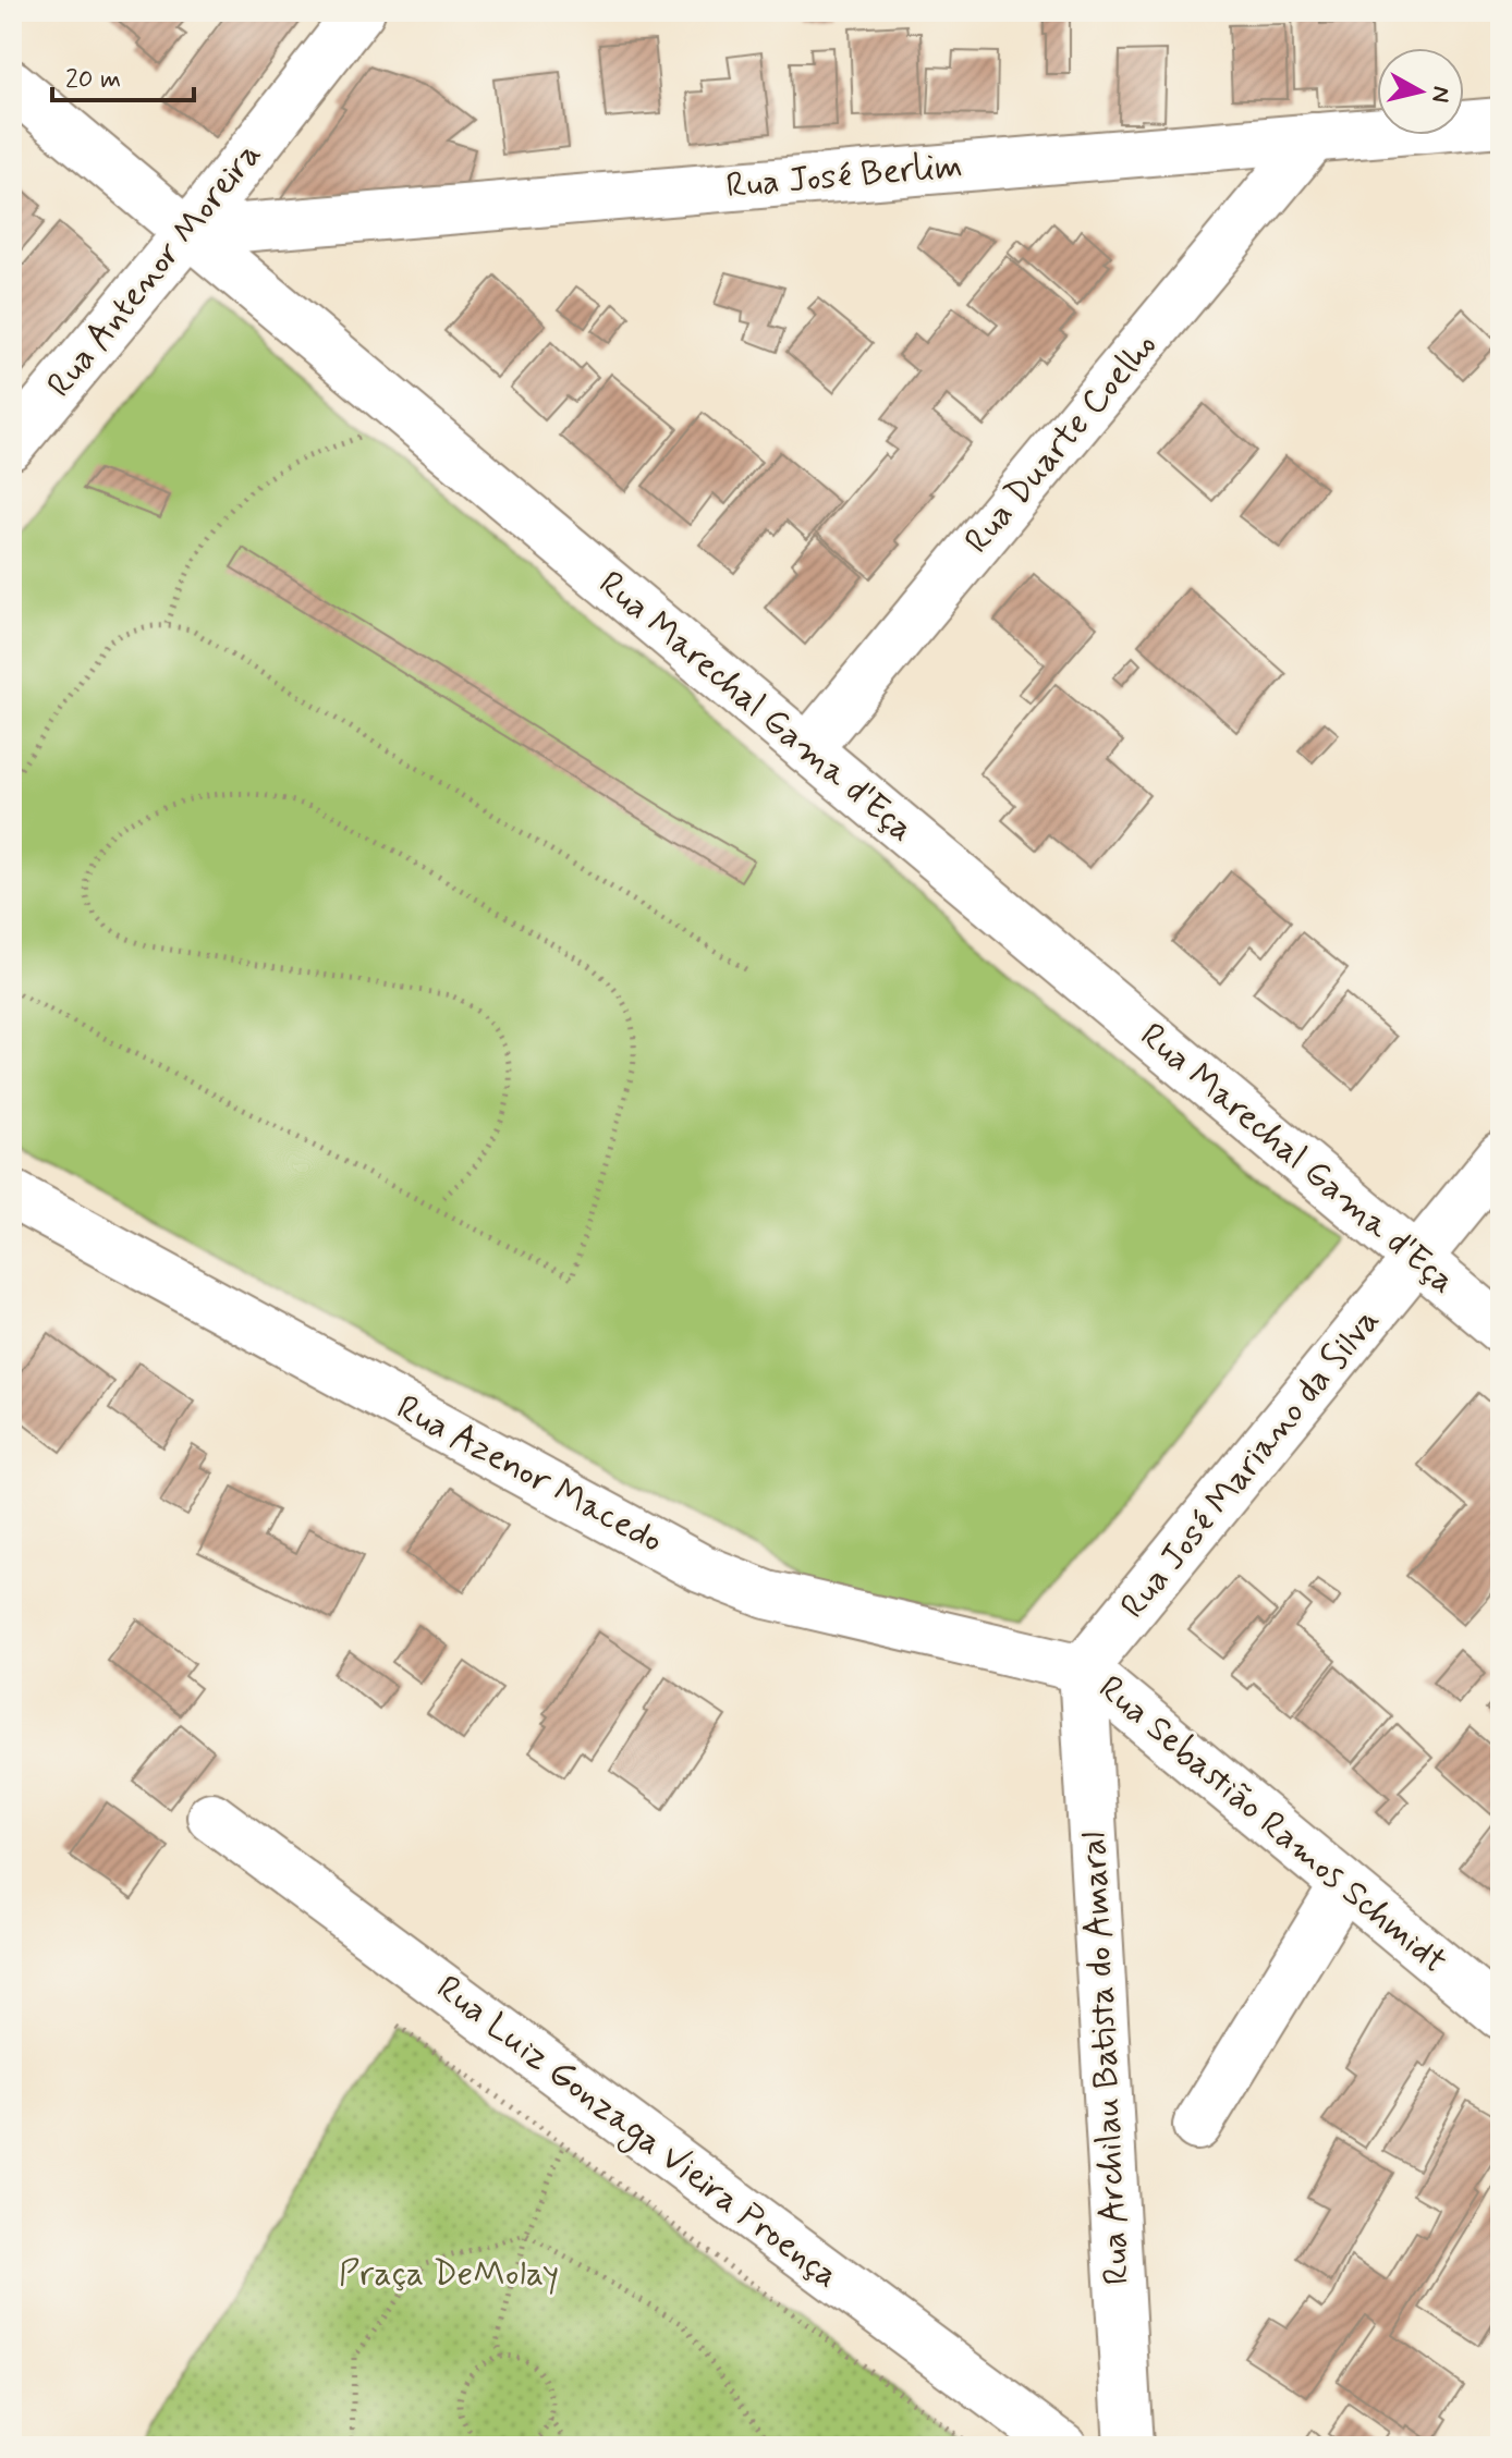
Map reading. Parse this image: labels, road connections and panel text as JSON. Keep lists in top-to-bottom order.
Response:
{
  "streets": {
    "street": [
      "Rua José Berlim",
      "Rua Antenor Moreira",
      "Rua Duarte Coelho",
      "Rua Marechal Gama d'Eça",
      "Rua José Mariano da Silva",
      "Rua Azenor Macedo",
      "Rua Sebastião Ramos Schmidt",
      "Rua Archilau Batista do Amaral",
      "Rua Luiz Gonzaga Vieira Proença"
    ]
  },
  "crossings": [
    ["Rua José Berlim", "Rua Antenor Moreira"],
    ["Rua José Berlim", "Rua Duarte Coelho"],
    ["Rua José Berlim", "Rua Marechal Gama d'Eça"],
    ["Rua Antenor Moreira", "Rua Marechal Gama d'Eça"],
    ["Rua Duarte Coelho", "Rua Marechal Gama d'Eça"],
    ["Rua Marechal Gama d'Eça", "Rua José Mariano da Silva"],
    ["Rua José Mariano da Silva", "Rua Azenor Macedo"],
    ["Rua José Mariano da Silva", "Rua Sebastião Ramos Schmidt"],
    ["Rua José Mariano da Silva", "Rua Archilau Batista do Amaral"],
    ["Rua Azenor Macedo", "Rua Sebastião Ramos Schmidt"],
    ["Rua Azenor Macedo", "Rua Archilau Batista do Amaral"],
    ["Rua Sebastião Ramos Schmidt", "Rua Archilau Batista do Amaral"]
  ],
  "parks": ["Praça DeMolay"],
  "scale_bar": "20 m",
  "north": "right"
}
